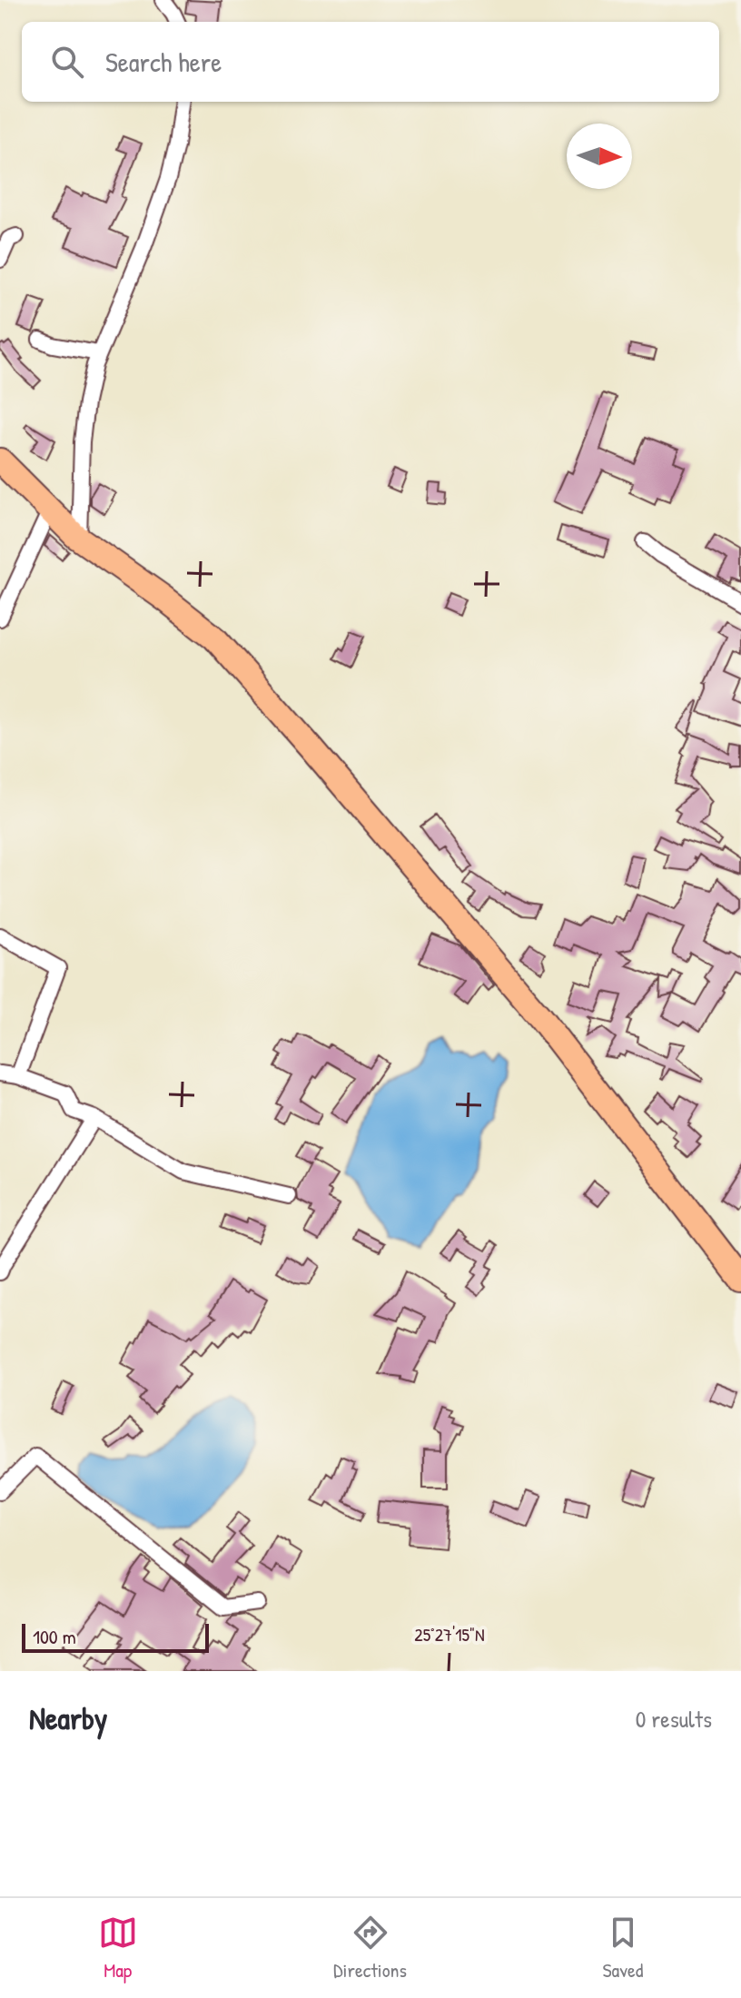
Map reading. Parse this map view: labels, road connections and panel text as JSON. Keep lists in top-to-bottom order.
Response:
{
  "scale_bar": "100 m",
  "north": "right",
  "page": {
    "search": "Search here",
    "scale": "100 m",
    "heading": ["Nearby", "0 results"],
    "nav": ["Map", "Directions", "Saved"]
  },
  "coordinates": ["25°27'15\"N"]
}
